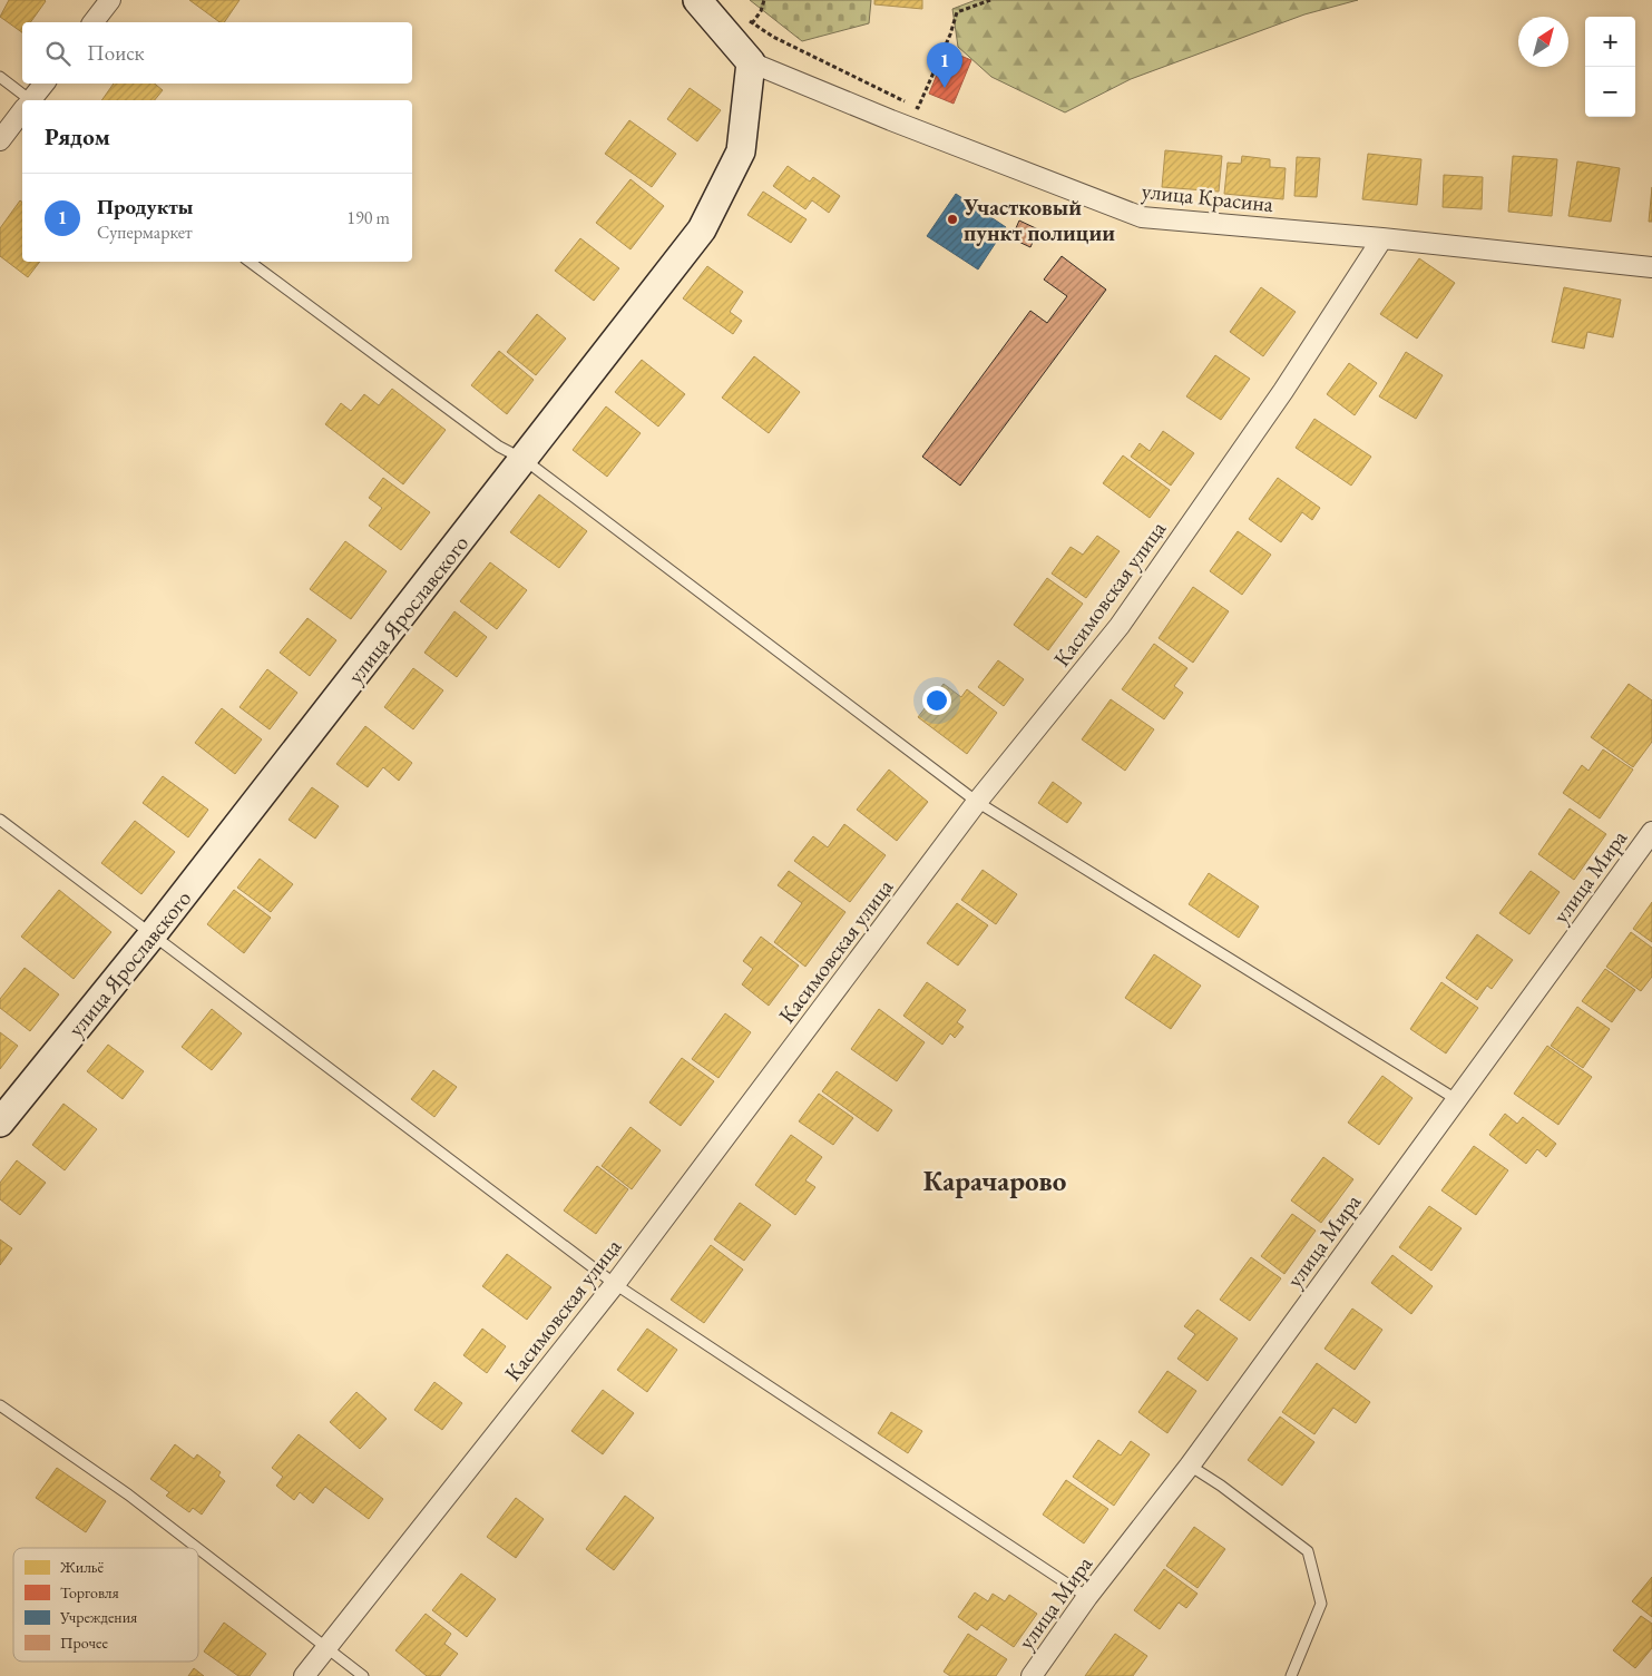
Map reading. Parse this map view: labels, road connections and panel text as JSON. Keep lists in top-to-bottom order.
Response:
{
  "streets": {
    "street": [
      "улица Красина",
      "Касимовская улица",
      "улица Ярославского",
      "улица Мира"
    ]
  },
  "crossings": [
    ["улица Красина", "Касимовская улица"],
    ["улица Красина", "улица Ярославского"]
  ],
  "districts": ["Карачарово"],
  "places": ["Участковый пункт полиции"],
  "legend": [
    "Жильё",
    "Торговля",
    "Учреждения",
    "Прочее"
  ],
  "north": "top right",
  "page": {
    "map_buttons": ["+", "−"],
    "search": "Поиск",
    "pins": "1",
    "heading": "Рядом",
    "list": [
      {
        "mark": "1",
        "name": "Продукты",
        "note": "Супермаркет",
        "value": "190 m"
      }
    ]
  }
}
